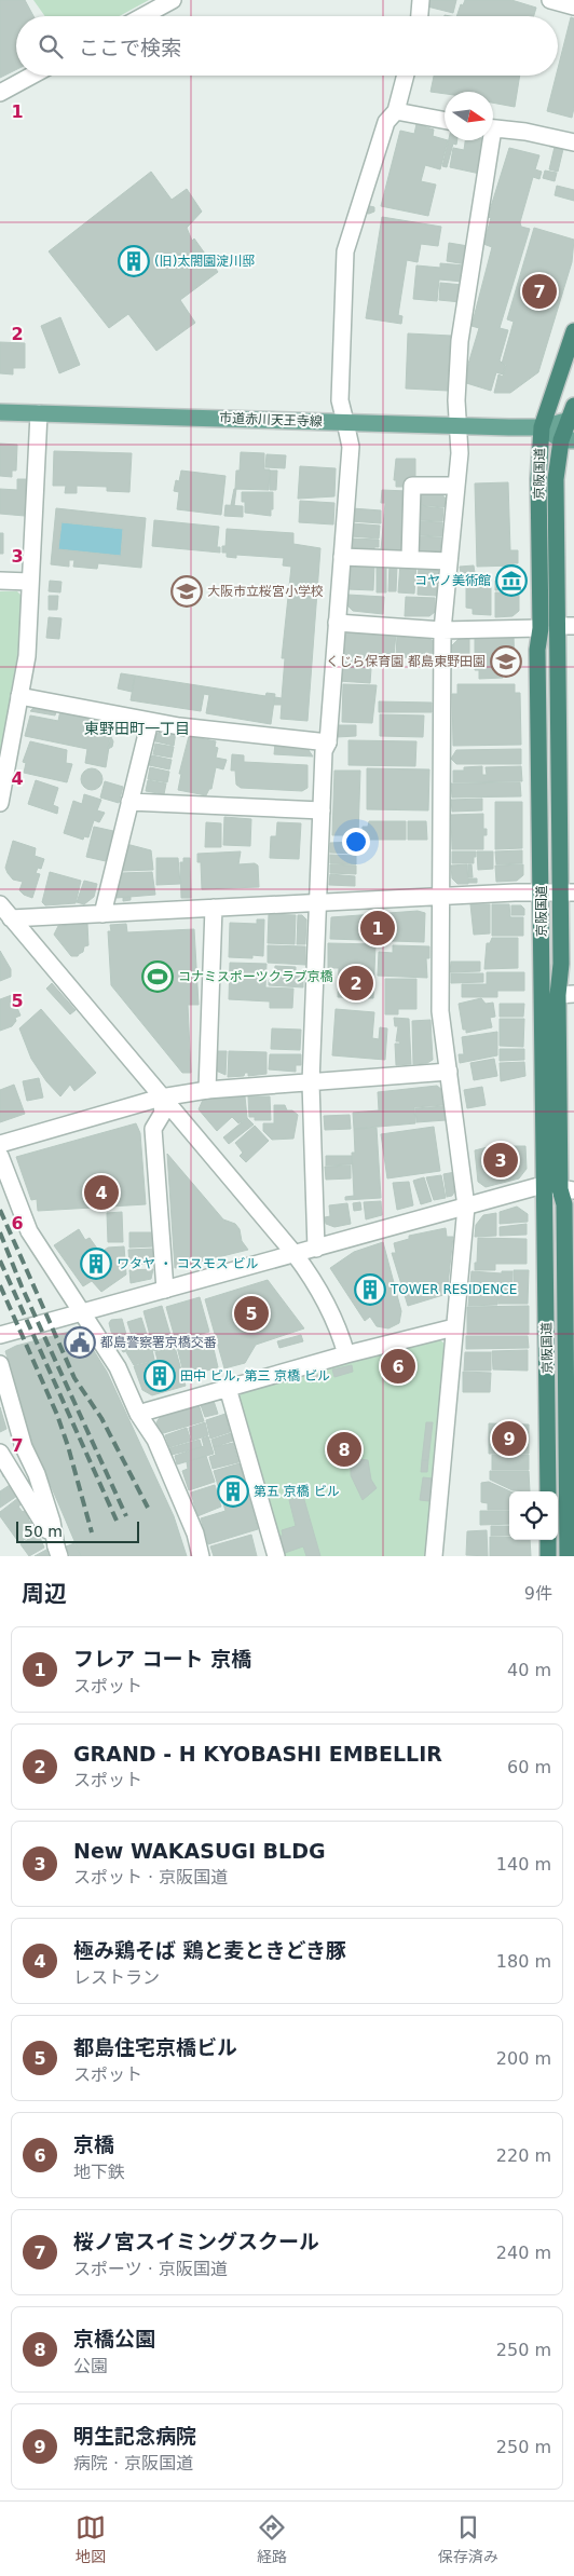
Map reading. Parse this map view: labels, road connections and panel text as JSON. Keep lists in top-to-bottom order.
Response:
{
  "streets": {
    "highway": ["京阪国道"],
    "main road": ["市道赤川天王寺線"]
  },
  "crossings": [
    ["市道赤川天王寺線", "京阪国道"]
  ],
  "districts": ["東野田町一丁目"],
  "places": {
    "building": [
      "(旧)太閤園淀川邸",
      "ワタヤ ・ コスモス ビル",
      "TOWER RESIDENCE",
      "田中 ビル, 第三 京橋 ビル",
      "第五 京橋 ビル"
    ],
    "museum": ["コヤノ美術館"],
    "school or university": ["大阪市立桜宮小学校", "くじら保育園 都島東野田園"],
    "sports": ["コナミスポーツクラブ京橋"],
    "public building": ["都島警察署京橋交番"]
  },
  "scale_bar": "50 m",
  "north": "right",
  "page": {
    "search": "ここで検索",
    "pins": [
      "7",
      "1",
      "2",
      "3",
      "4",
      "5",
      "6",
      "9",
      "8"
    ],
    "scale": "50 m",
    "heading": ["周辺", "9件"],
    "list": [
      {
        "mark": "1",
        "name": "フレア コート 京橋",
        "note": "スポット",
        "value": "40 m"
      },
      {
        "mark": "2",
        "name": "GRAND - H KYOBASHI EMBELLIR",
        "note": "スポット",
        "value": "60 m"
      },
      {
        "mark": "3",
        "name": "New WAKASUGI BLDG",
        "note": "スポット · 京阪国道",
        "value": "140 m"
      },
      {
        "mark": "4",
        "name": "極み鶏そば 鶏と麦ときどき豚",
        "note": "レストラン",
        "value": "180 m"
      },
      {
        "mark": "5",
        "name": "都島住宅京橋ビル",
        "note": "スポット",
        "value": "200 m"
      },
      {
        "mark": "6",
        "name": "京橋",
        "note": "地下鉄",
        "value": "220 m"
      },
      {
        "mark": "7",
        "name": "桜ノ宮スイミングスクール",
        "note": "スポーツ · 京阪国道",
        "value": "240 m"
      },
      {
        "mark": "8",
        "name": "京橋公園",
        "note": "公園",
        "value": "250 m"
      },
      {
        "mark": "9",
        "name": "明生記念病院",
        "note": "病院 · 京阪国道",
        "value": "250 m"
      }
    ],
    "nav": ["地図", "経路", "保存済み"]
  },
  "grid": {
    "rows": [
      "1",
      "2",
      "3",
      "4",
      "5",
      "6",
      "7"
    ]
  }
}
